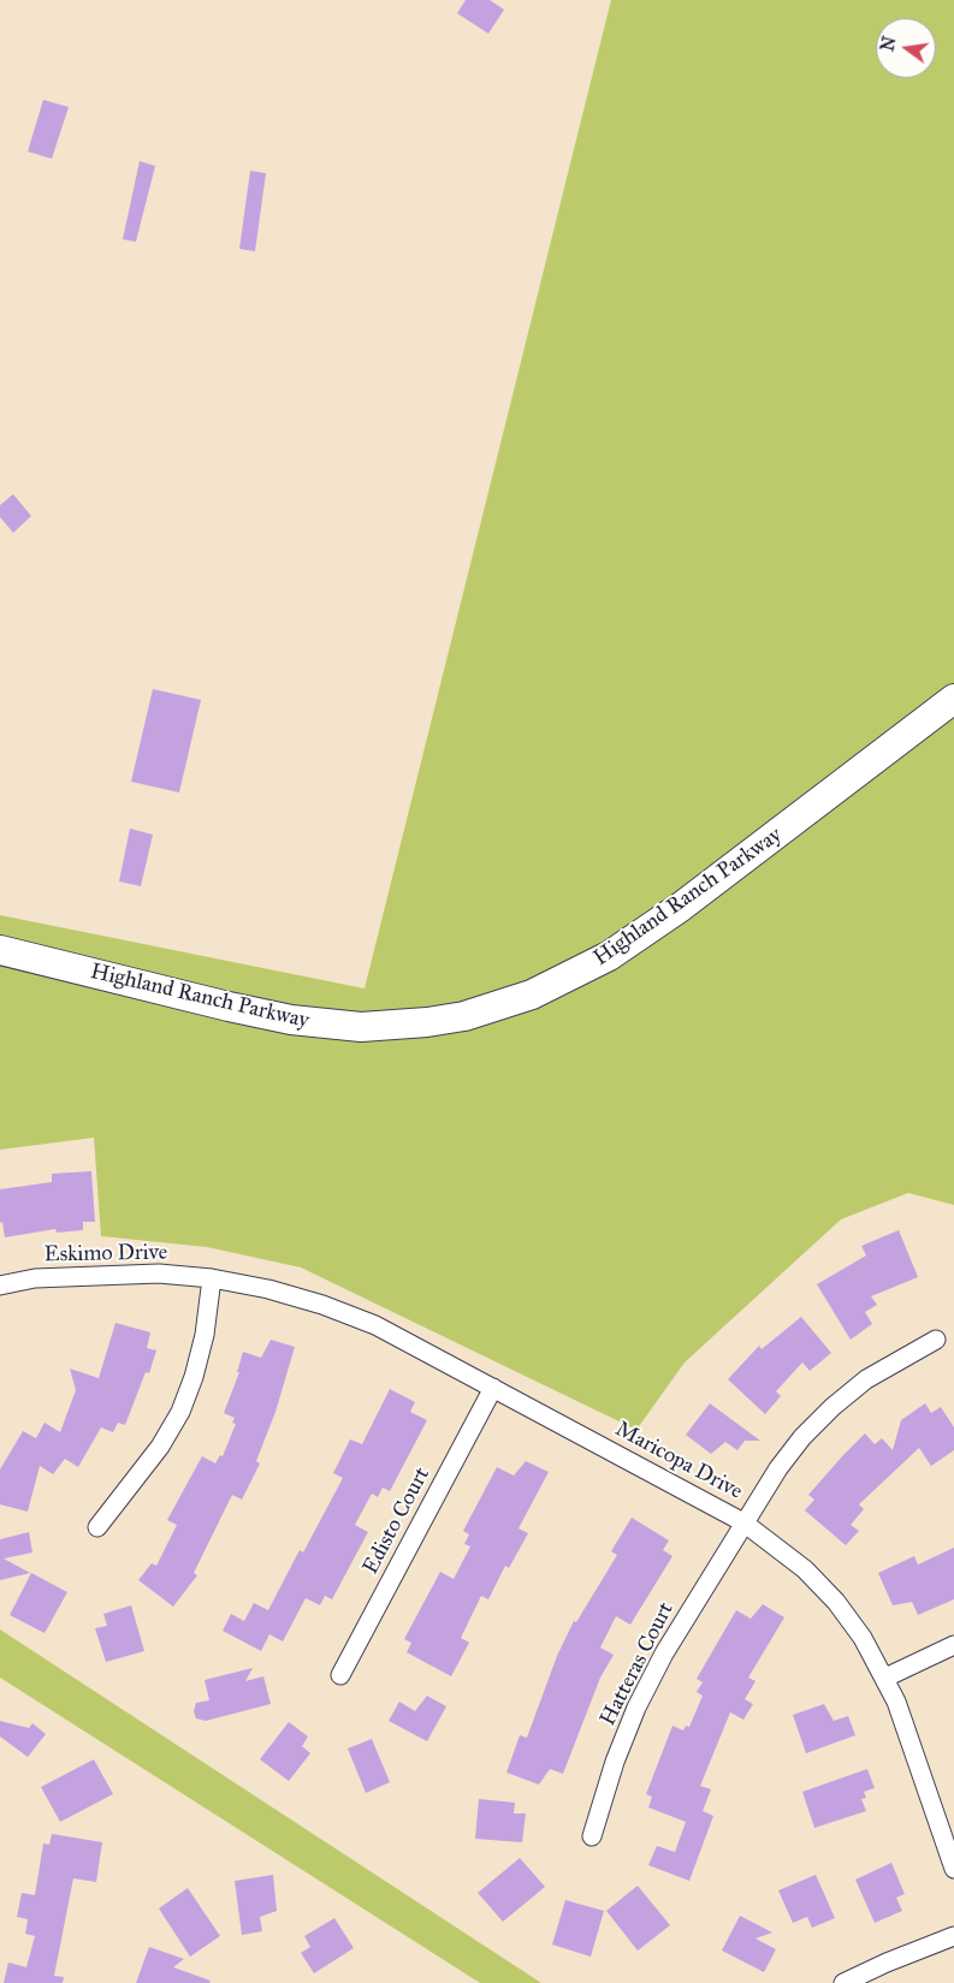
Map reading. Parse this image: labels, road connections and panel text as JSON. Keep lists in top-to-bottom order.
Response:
{
  "streets": {
    "main road": ["Highland Ranch Parkway"],
    "street": [
      "Eskimo Drive",
      "Maricopa Drive",
      "Edisto Court",
      "Hatteras Court"
    ]
  },
  "crossings": [
    ["Eskimo Drive", "Maricopa Drive"],
    ["Maricopa Drive", "Edisto Court"],
    ["Maricopa Drive", "Hatteras Court"]
  ],
  "north": "left"
}
